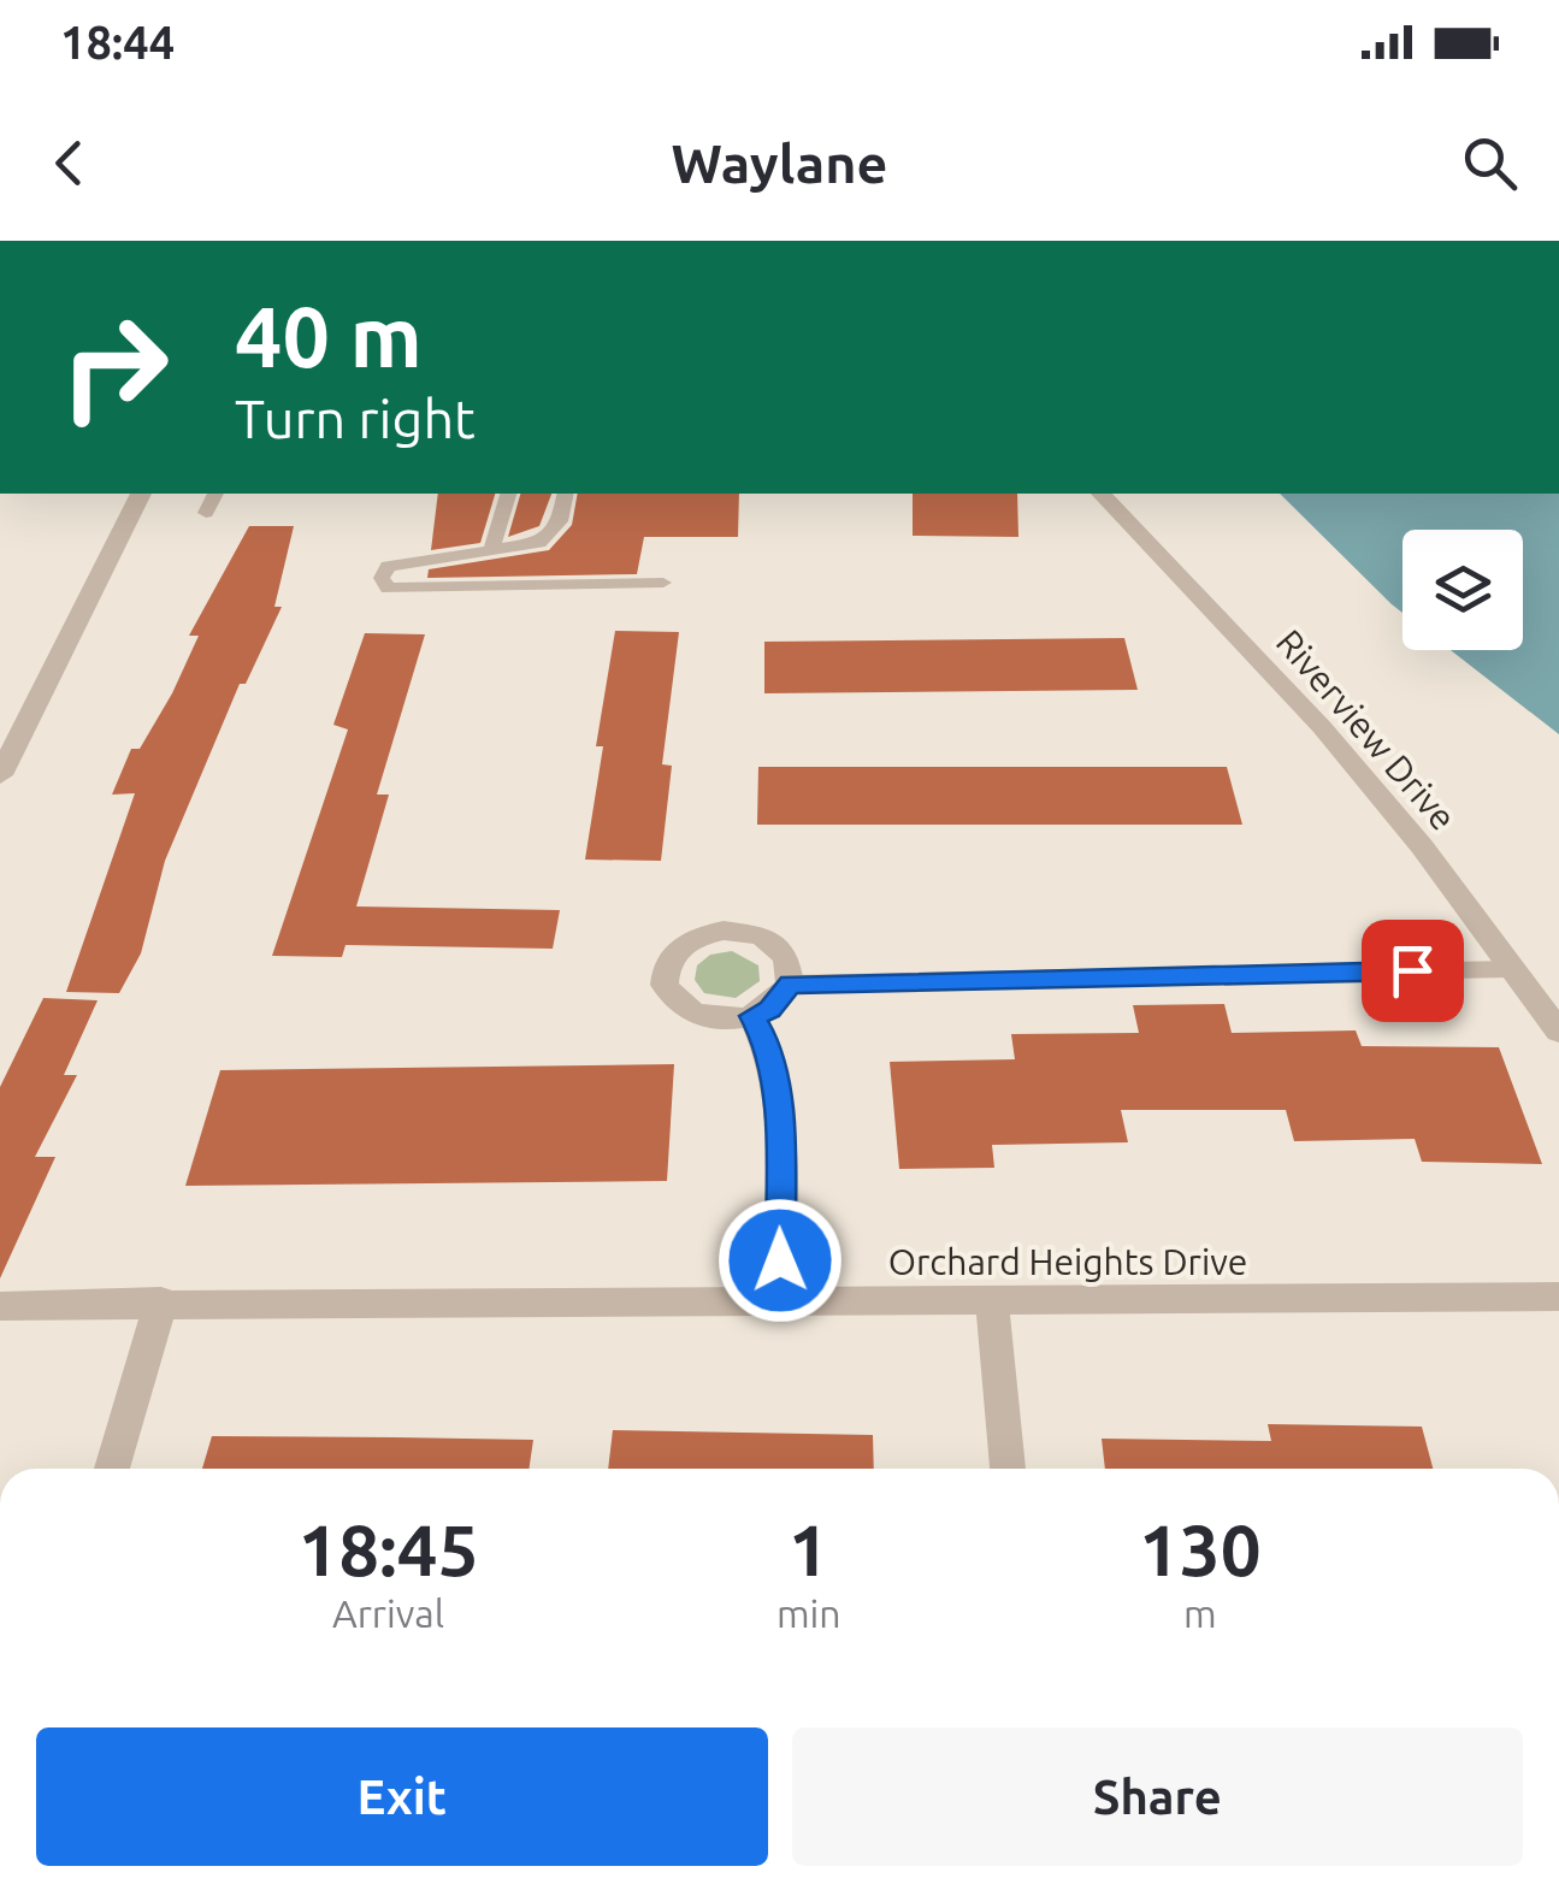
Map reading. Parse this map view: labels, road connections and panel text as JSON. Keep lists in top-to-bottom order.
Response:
{
  "streets": {
    "street": ["Riverview Drive", "Orchard Heights Drive"]
  },
  "page": {
    "status": "18:44",
    "header": "Waylane",
    "turn": ["40 m", "Turn right"],
    "eta": [
      "18:45",
      "Arrival",
      "1",
      "min",
      "130",
      "m"
    ],
    "buttons": ["Exit", "Share"]
  }
}
